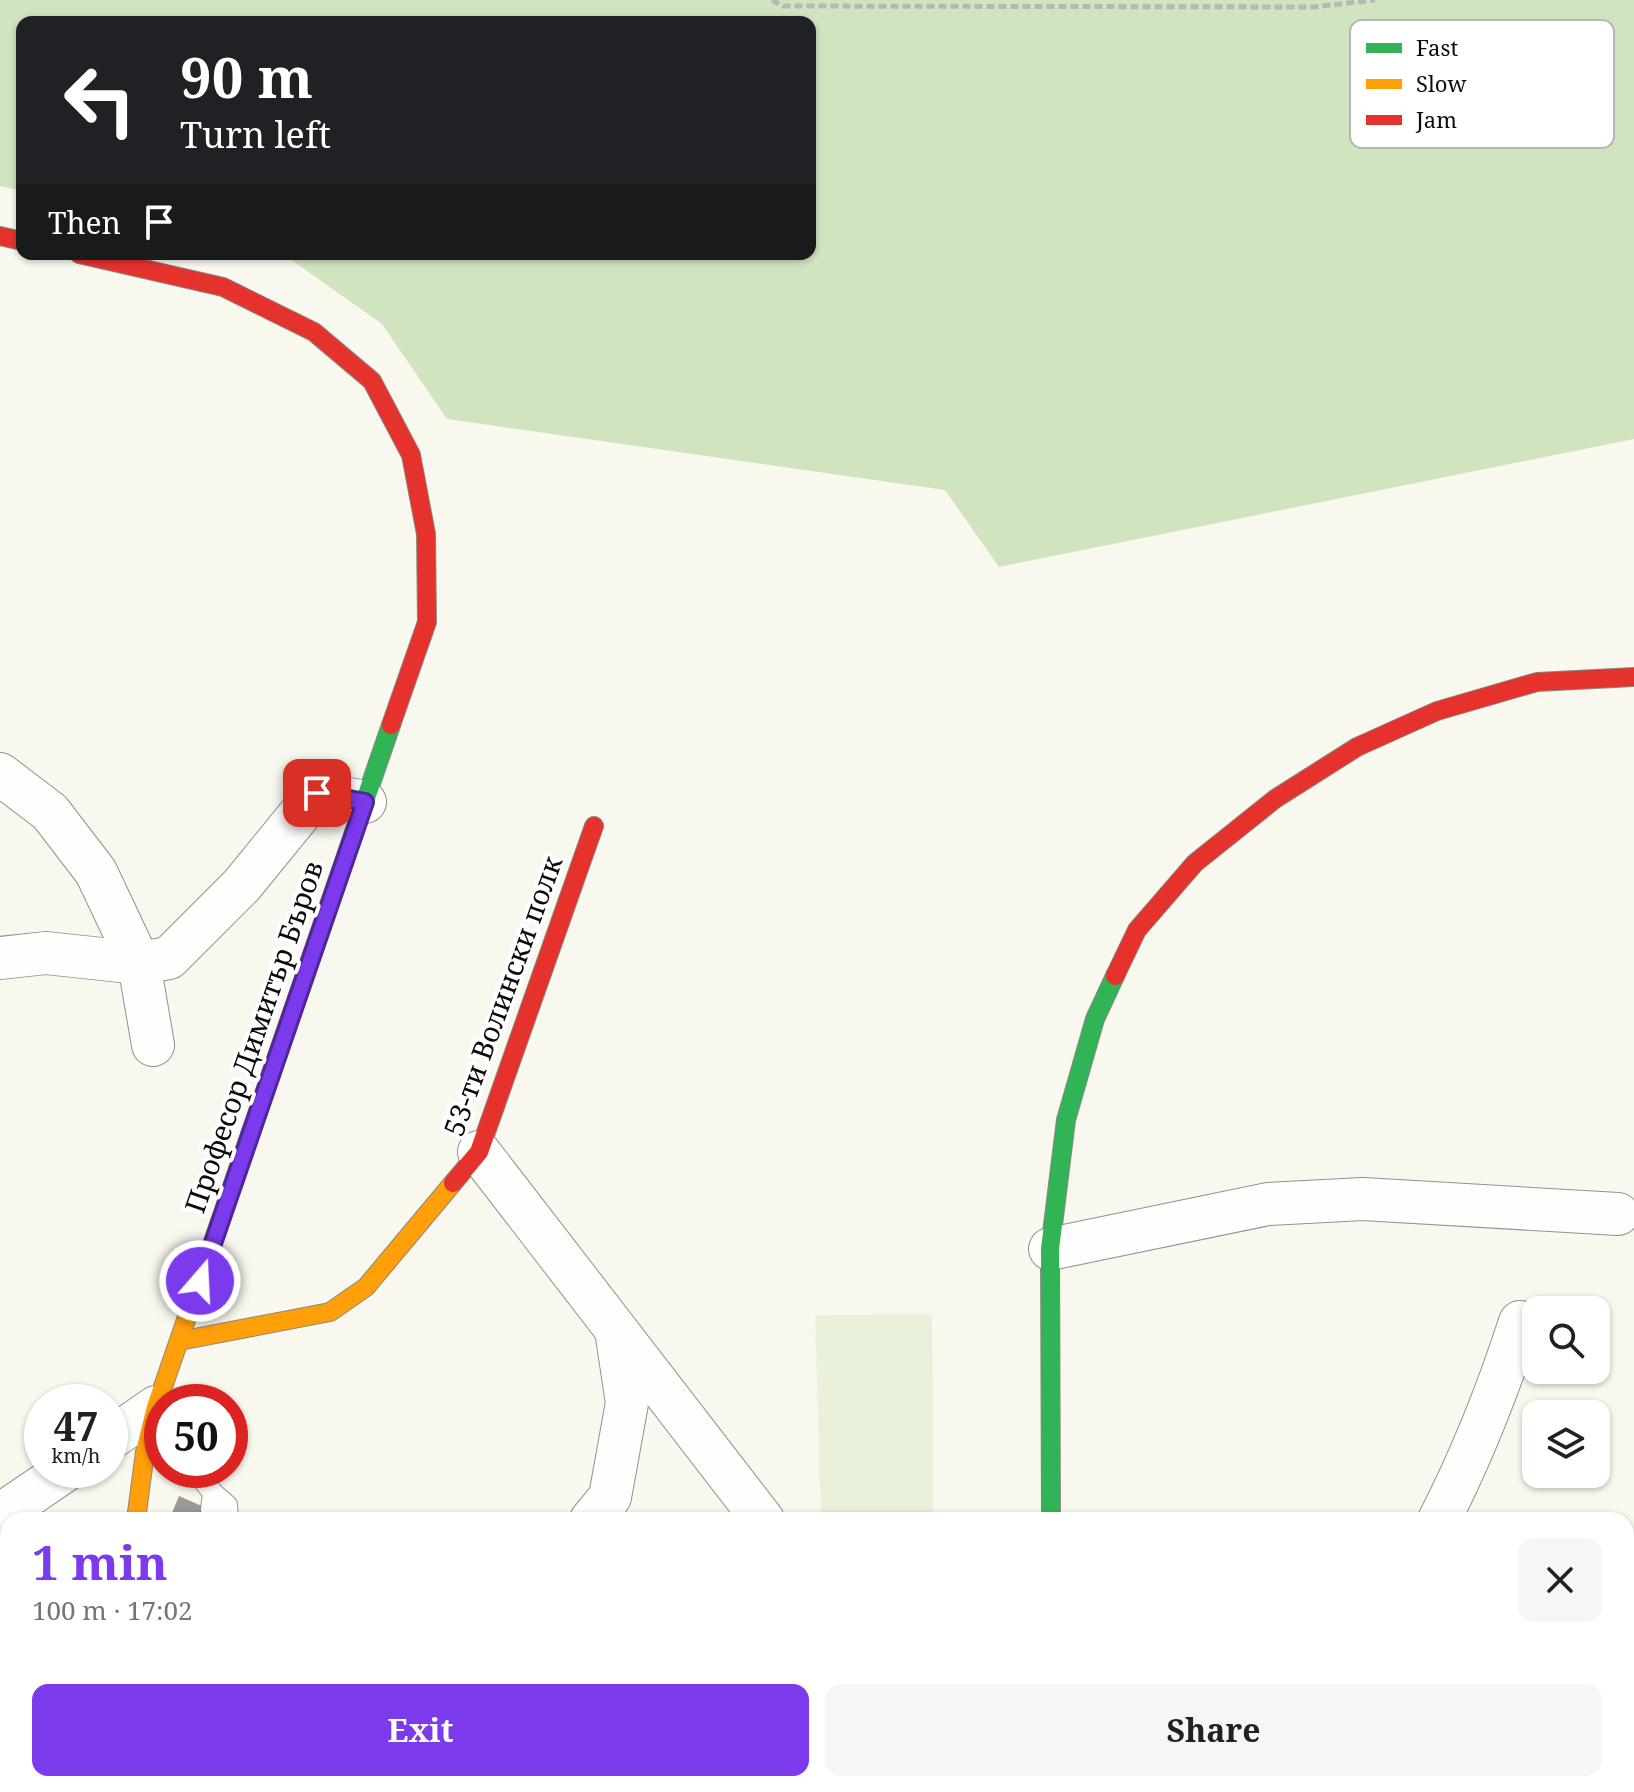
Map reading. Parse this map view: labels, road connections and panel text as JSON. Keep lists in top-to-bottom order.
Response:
{
  "streets": {
    "street": ["53-ти Волински полк", "Професор Димитър Бъров"]
  },
  "crossings": [
    ["53-ти Волински полк", "Професор Димитър Бъров"]
  ],
  "legend": ["Fast", "Slow", "Jam"],
  "page": {
    "turn": ["90 m", "Turn left"],
    "then": "Then",
    "speed": "47 km/h",
    "limit": "50",
    "heading": ["1 min", "100 m · 17:02"],
    "buttons": ["Exit", "Share"]
  }
}
